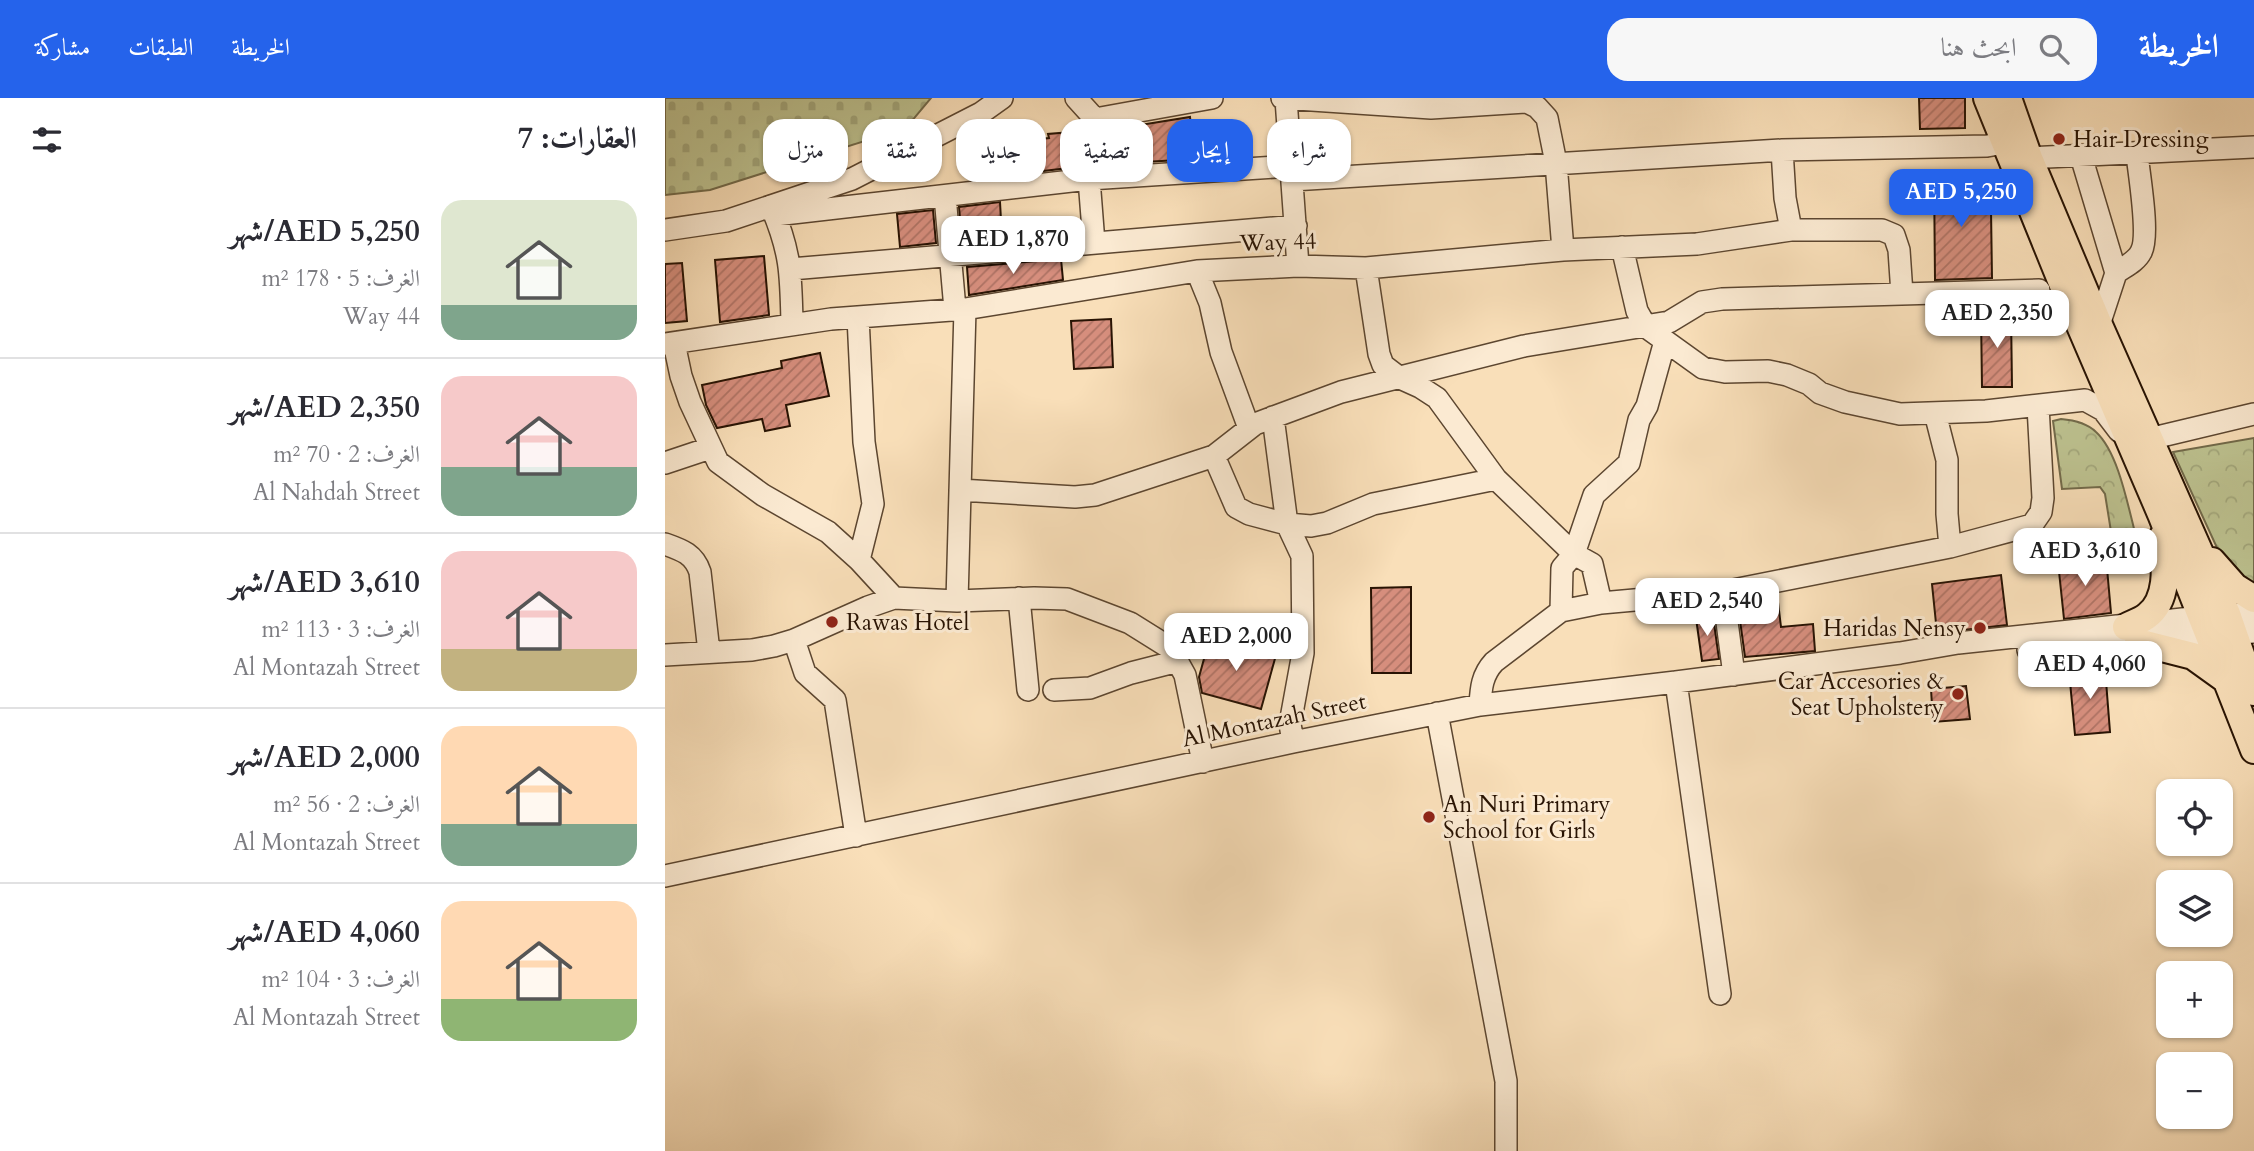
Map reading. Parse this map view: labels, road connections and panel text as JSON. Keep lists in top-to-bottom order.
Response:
{
  "streets": {
    "street": ["Way 44", "Al Montazah Street"]
  },
  "places": [
    "Hair Dressing",
    "Rawas Hotel",
    "Haridas Nensy",
    "Car Accesories & Seat Upholstery",
    "An Nuri Primary School for Girls"
  ],
  "page": {
    "header": "الخريطة",
    "search": "ابحث هنا",
    "nav": ["الخريطة", "الطبقات", "مشاركة"],
    "heading": "العقارات: 7",
    "chip": [
      "شراء",
      "إيجار",
      "تصفية",
      "جديد",
      "شقة",
      "منزل"
    ],
    "price": [
      "AED 5,250",
      "AED 1,870",
      "AED 2,350",
      "AED 3,610",
      "AED 2,540",
      "AED 2,000",
      "AED 4,060"
    ],
    "list": [
      {
        "name": "AED 5,250/شهر",
        "note": "الغرف: 5 · 178 m² · Way 44"
      },
      {
        "name": "AED 2,350/شهر",
        "note": "الغرف: 2 · 70 m² · Al Nahdah Street"
      },
      {
        "name": "AED 3,610/شهر",
        "note": "الغرف: 3 · 113 m² · Al Montazah Street"
      },
      {
        "name": "AED 2,000/شهر",
        "note": "الغرف: 2 · 56 m² · Al Montazah Street"
      },
      {
        "name": "AED 4,060/شهر",
        "note": "الغرف: 3 · 104 m² · Al Montazah Street"
      }
    ],
    "map_buttons": ["+", "−"]
  }
}
